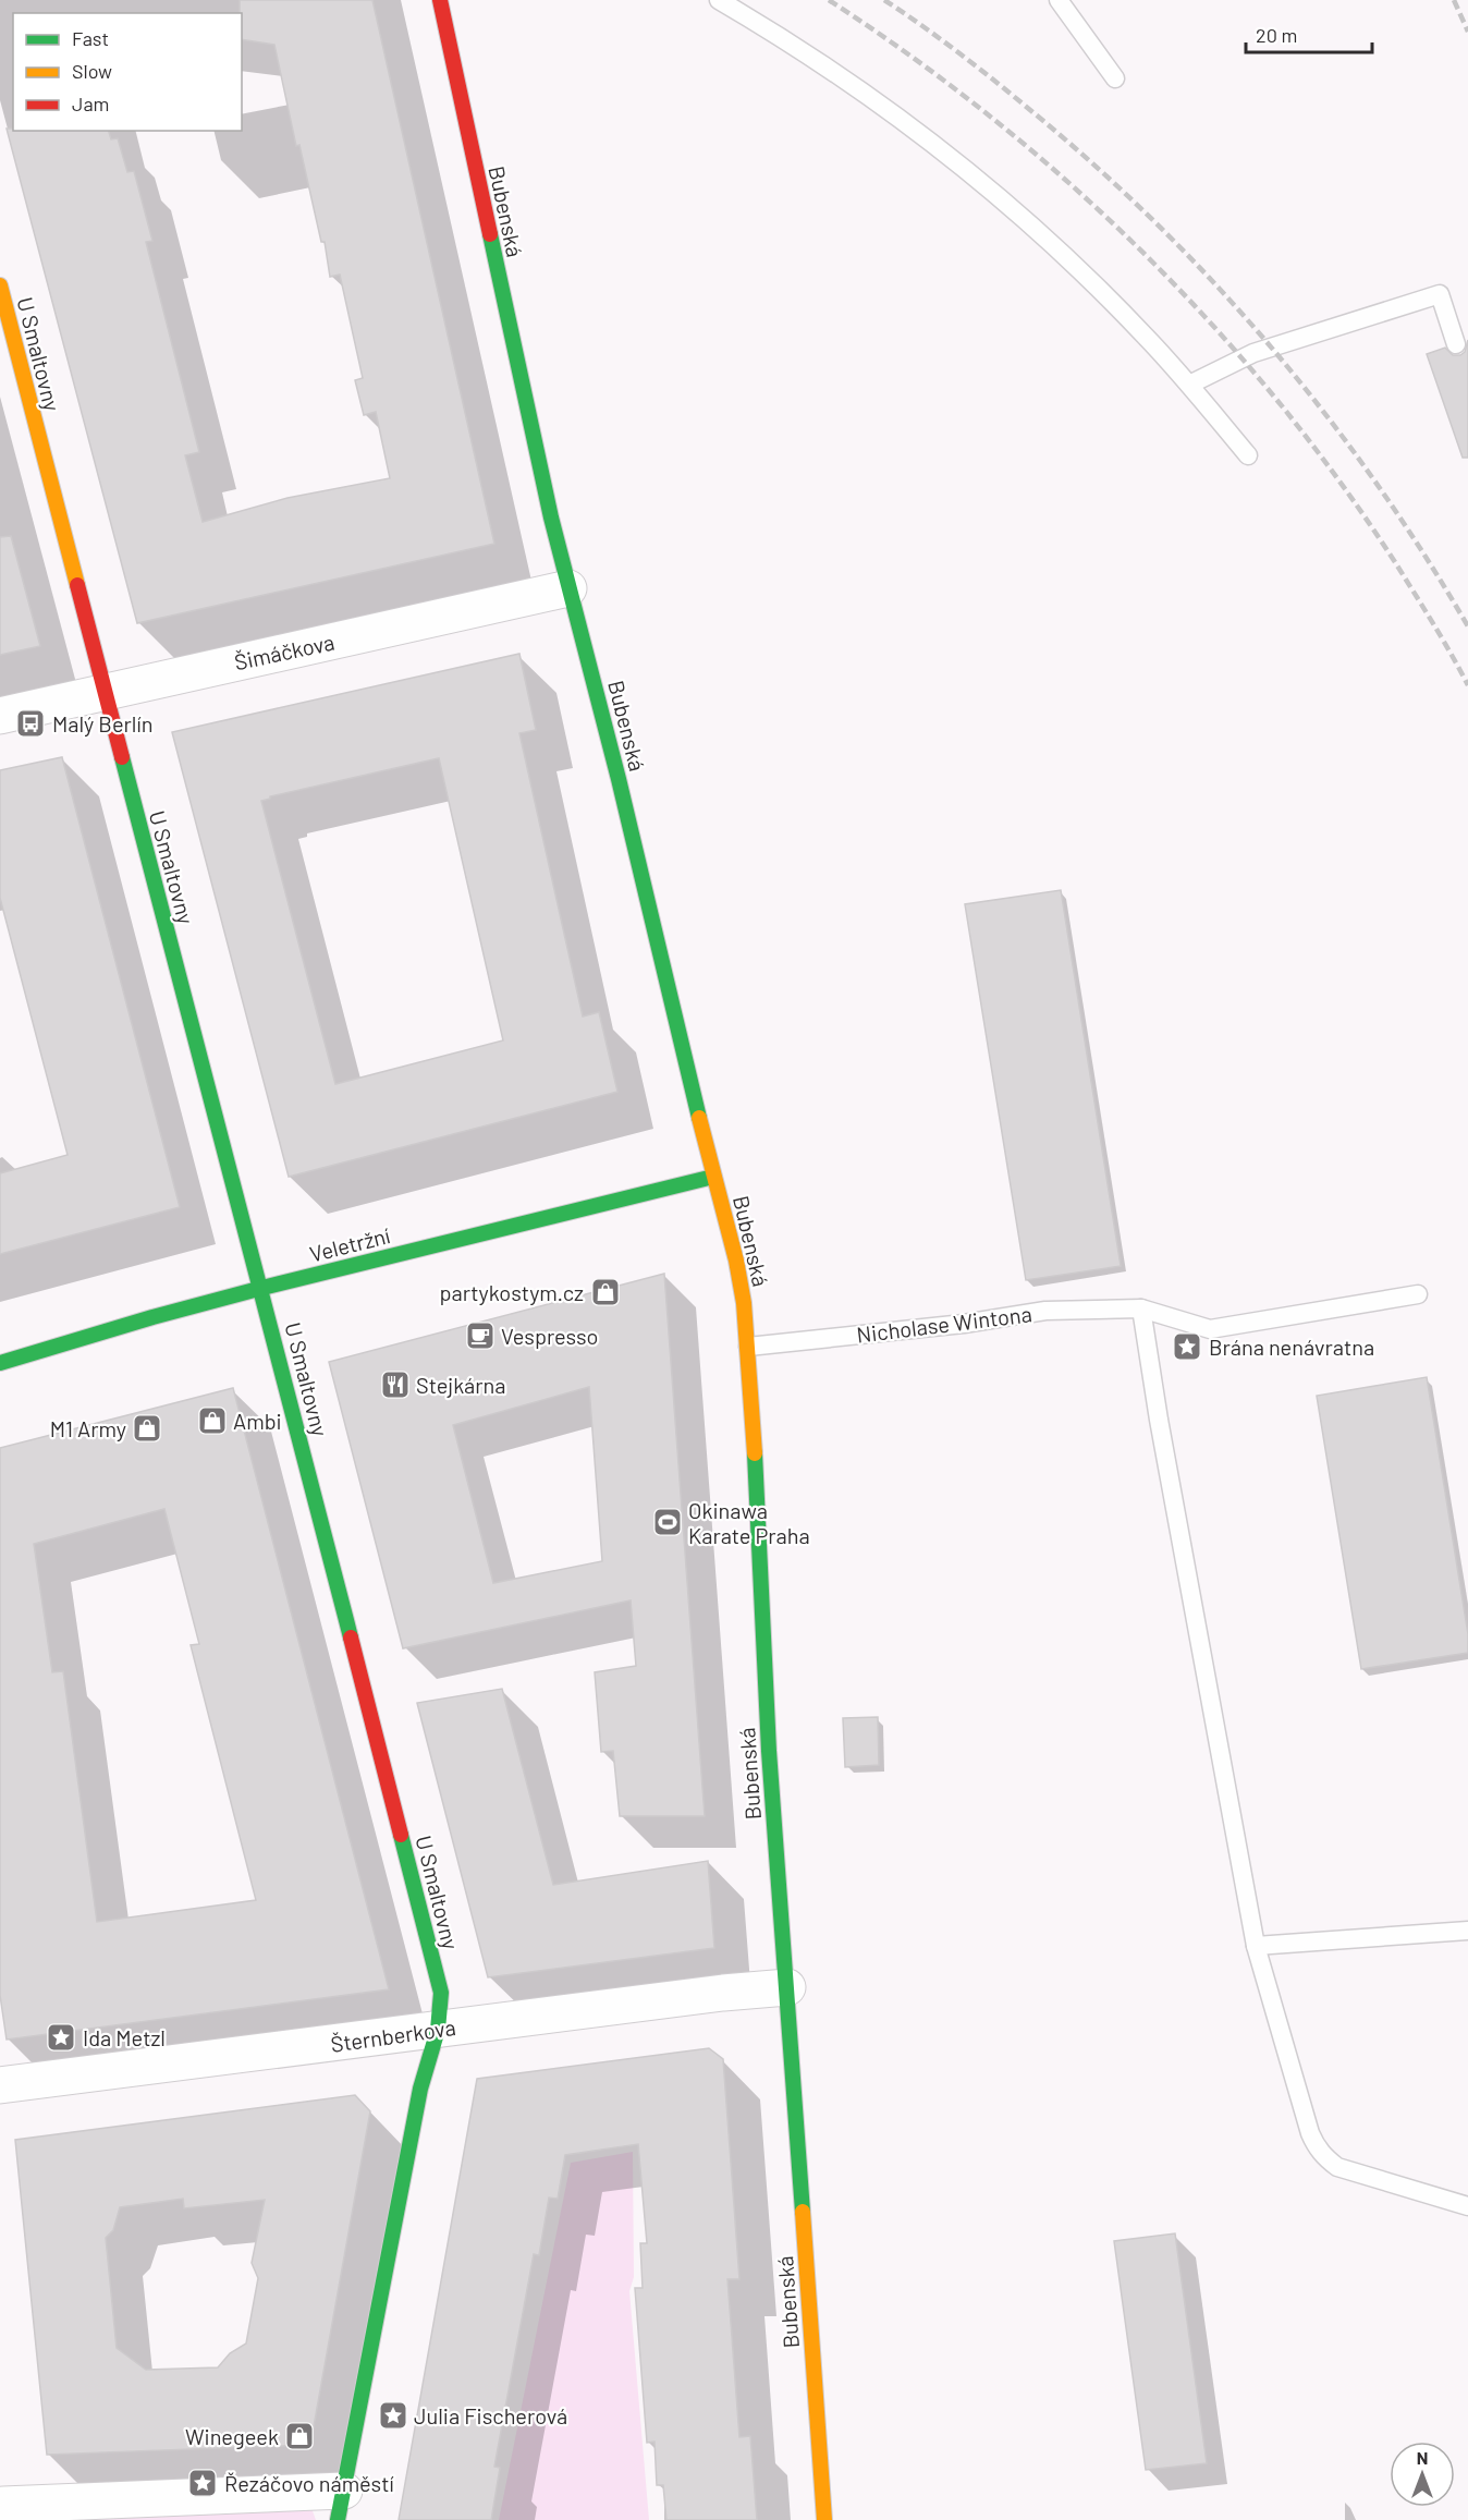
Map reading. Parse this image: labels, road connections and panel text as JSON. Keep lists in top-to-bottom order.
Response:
{
  "streets": {
    "main road": ["Bubenská", "U Smaltovny", "Veletržní"],
    "street": ["Šimáčkova", "Šternberkova"],
    "lane": ["Nicholase Wintona"]
  },
  "crossings": [
    ["Bubenská", "Šimáčkova"],
    ["Bubenská", "Veletržní"],
    ["Bubenská", "Nicholase Wintona"],
    ["Bubenská", "Šternberkova"],
    ["U Smaltovny", "Šimáčkova"],
    ["U Smaltovny", "Veletržní"],
    ["U Smaltovny", "Šternberkova"]
  ],
  "places": {
    "bus stop": ["Malý Berlín"],
    "shop": [
      "partykostym.cz",
      "Ambi",
      "M1 Army",
      "Winegeek"
    ],
    "cafe": ["Vespresso"],
    "place": [
      "Brána nenávratna",
      "Ida Metzl",
      "Julia Fischerová",
      "Řezáčovo náměstí"
    ],
    "restaurant": ["Stejkárna"],
    "sports": ["Okinawa Karate Praha"]
  },
  "legend": ["Fast", "Slow", "Jam"],
  "scale_bar": "20 m",
  "north": "top"
}
